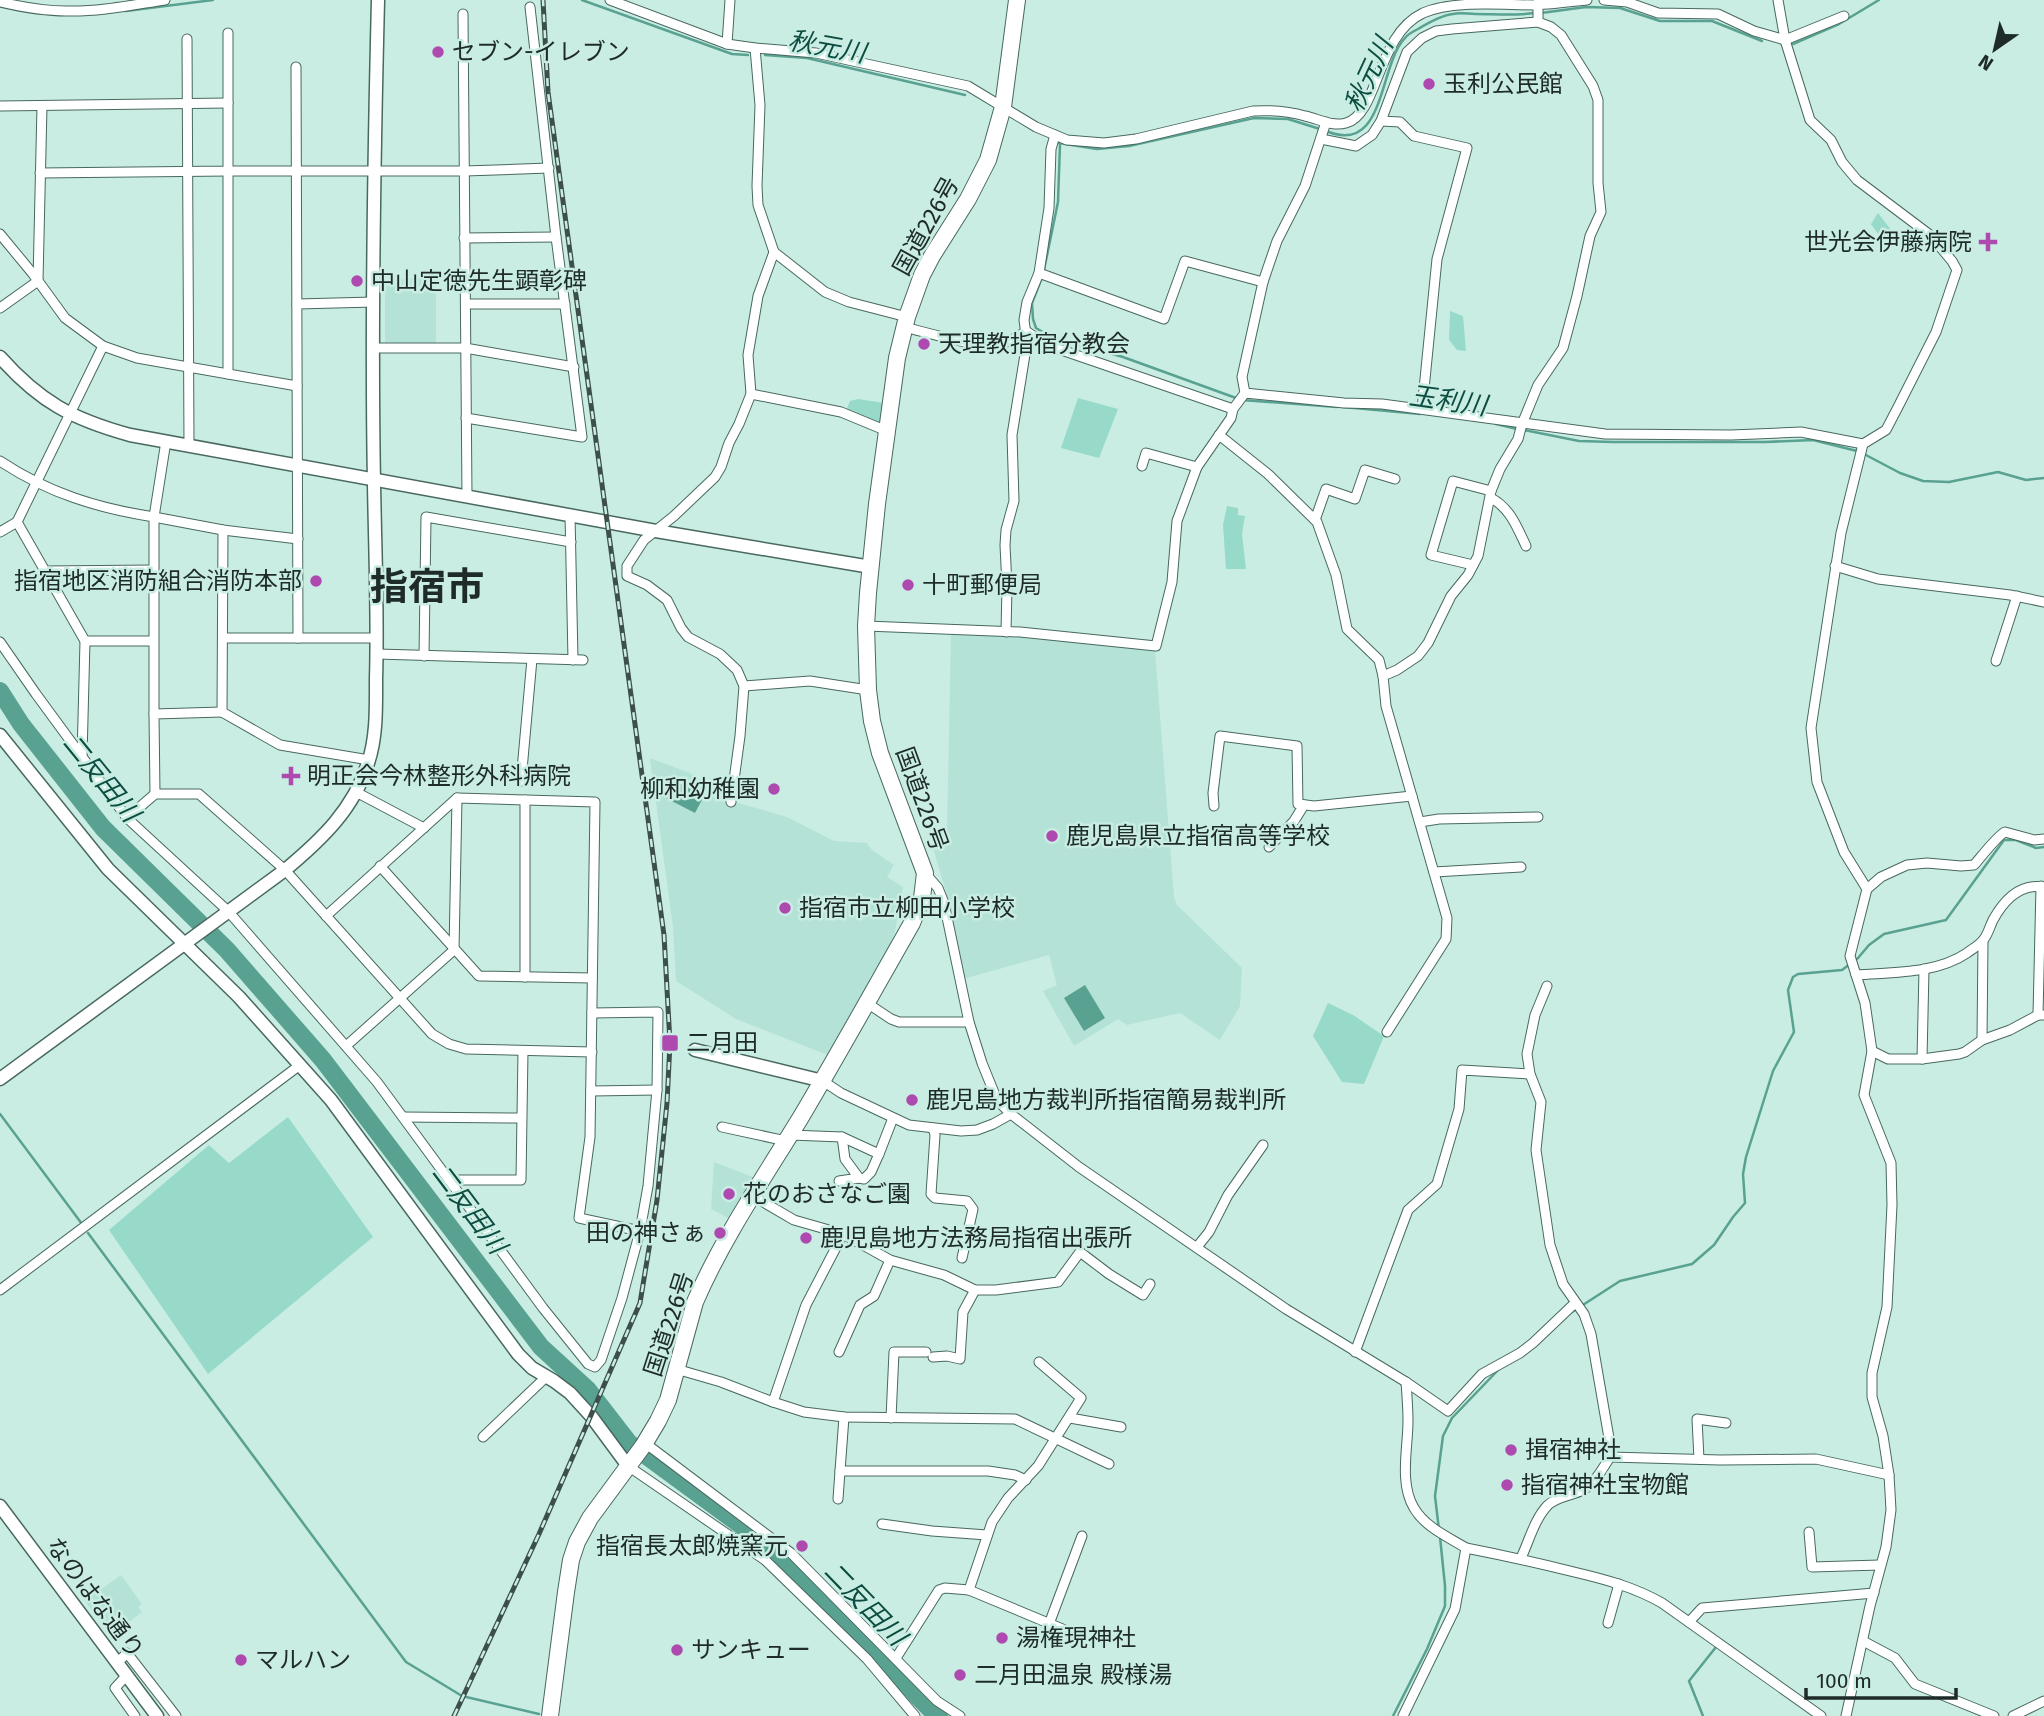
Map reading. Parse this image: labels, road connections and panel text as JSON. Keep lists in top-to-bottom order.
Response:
{
  "streets": {
    "highway": ["国道226号"],
    "street": ["なのはな通り"]
  },
  "districts": ["指宿市"],
  "water": ["秋元川", "玉利川", "二反田川"],
  "places": {
    "other": [
      "セブン-イレブン",
      "玉利公民館",
      "中山定徳先生顕彰碑",
      "天理教指宿分教会",
      "指宿地区消防組合消防本部",
      "十町郵便局",
      "柳和幼稚園",
      "鹿児島県立指宿高等学校",
      "指宿市立柳田小学校",
      "鹿児島地方裁判所指宿簡易裁判所",
      "花のおさなご園",
      "田の神さぁ",
      "鹿児島地方法務局指宿出張所",
      "揖宿神社",
      "指宿神社宝物館",
      "指宿長太郎焼窯元",
      "湯権現神社",
      "サンキュー",
      "マルハン",
      "二月田温泉 殿様湯"
    ],
    "health": ["世光会伊藤病院", "明正会今林整形外科病院"],
    "transit": ["二月田"]
  },
  "scale_bar": "100 m",
  "north": "bottom left"
}
